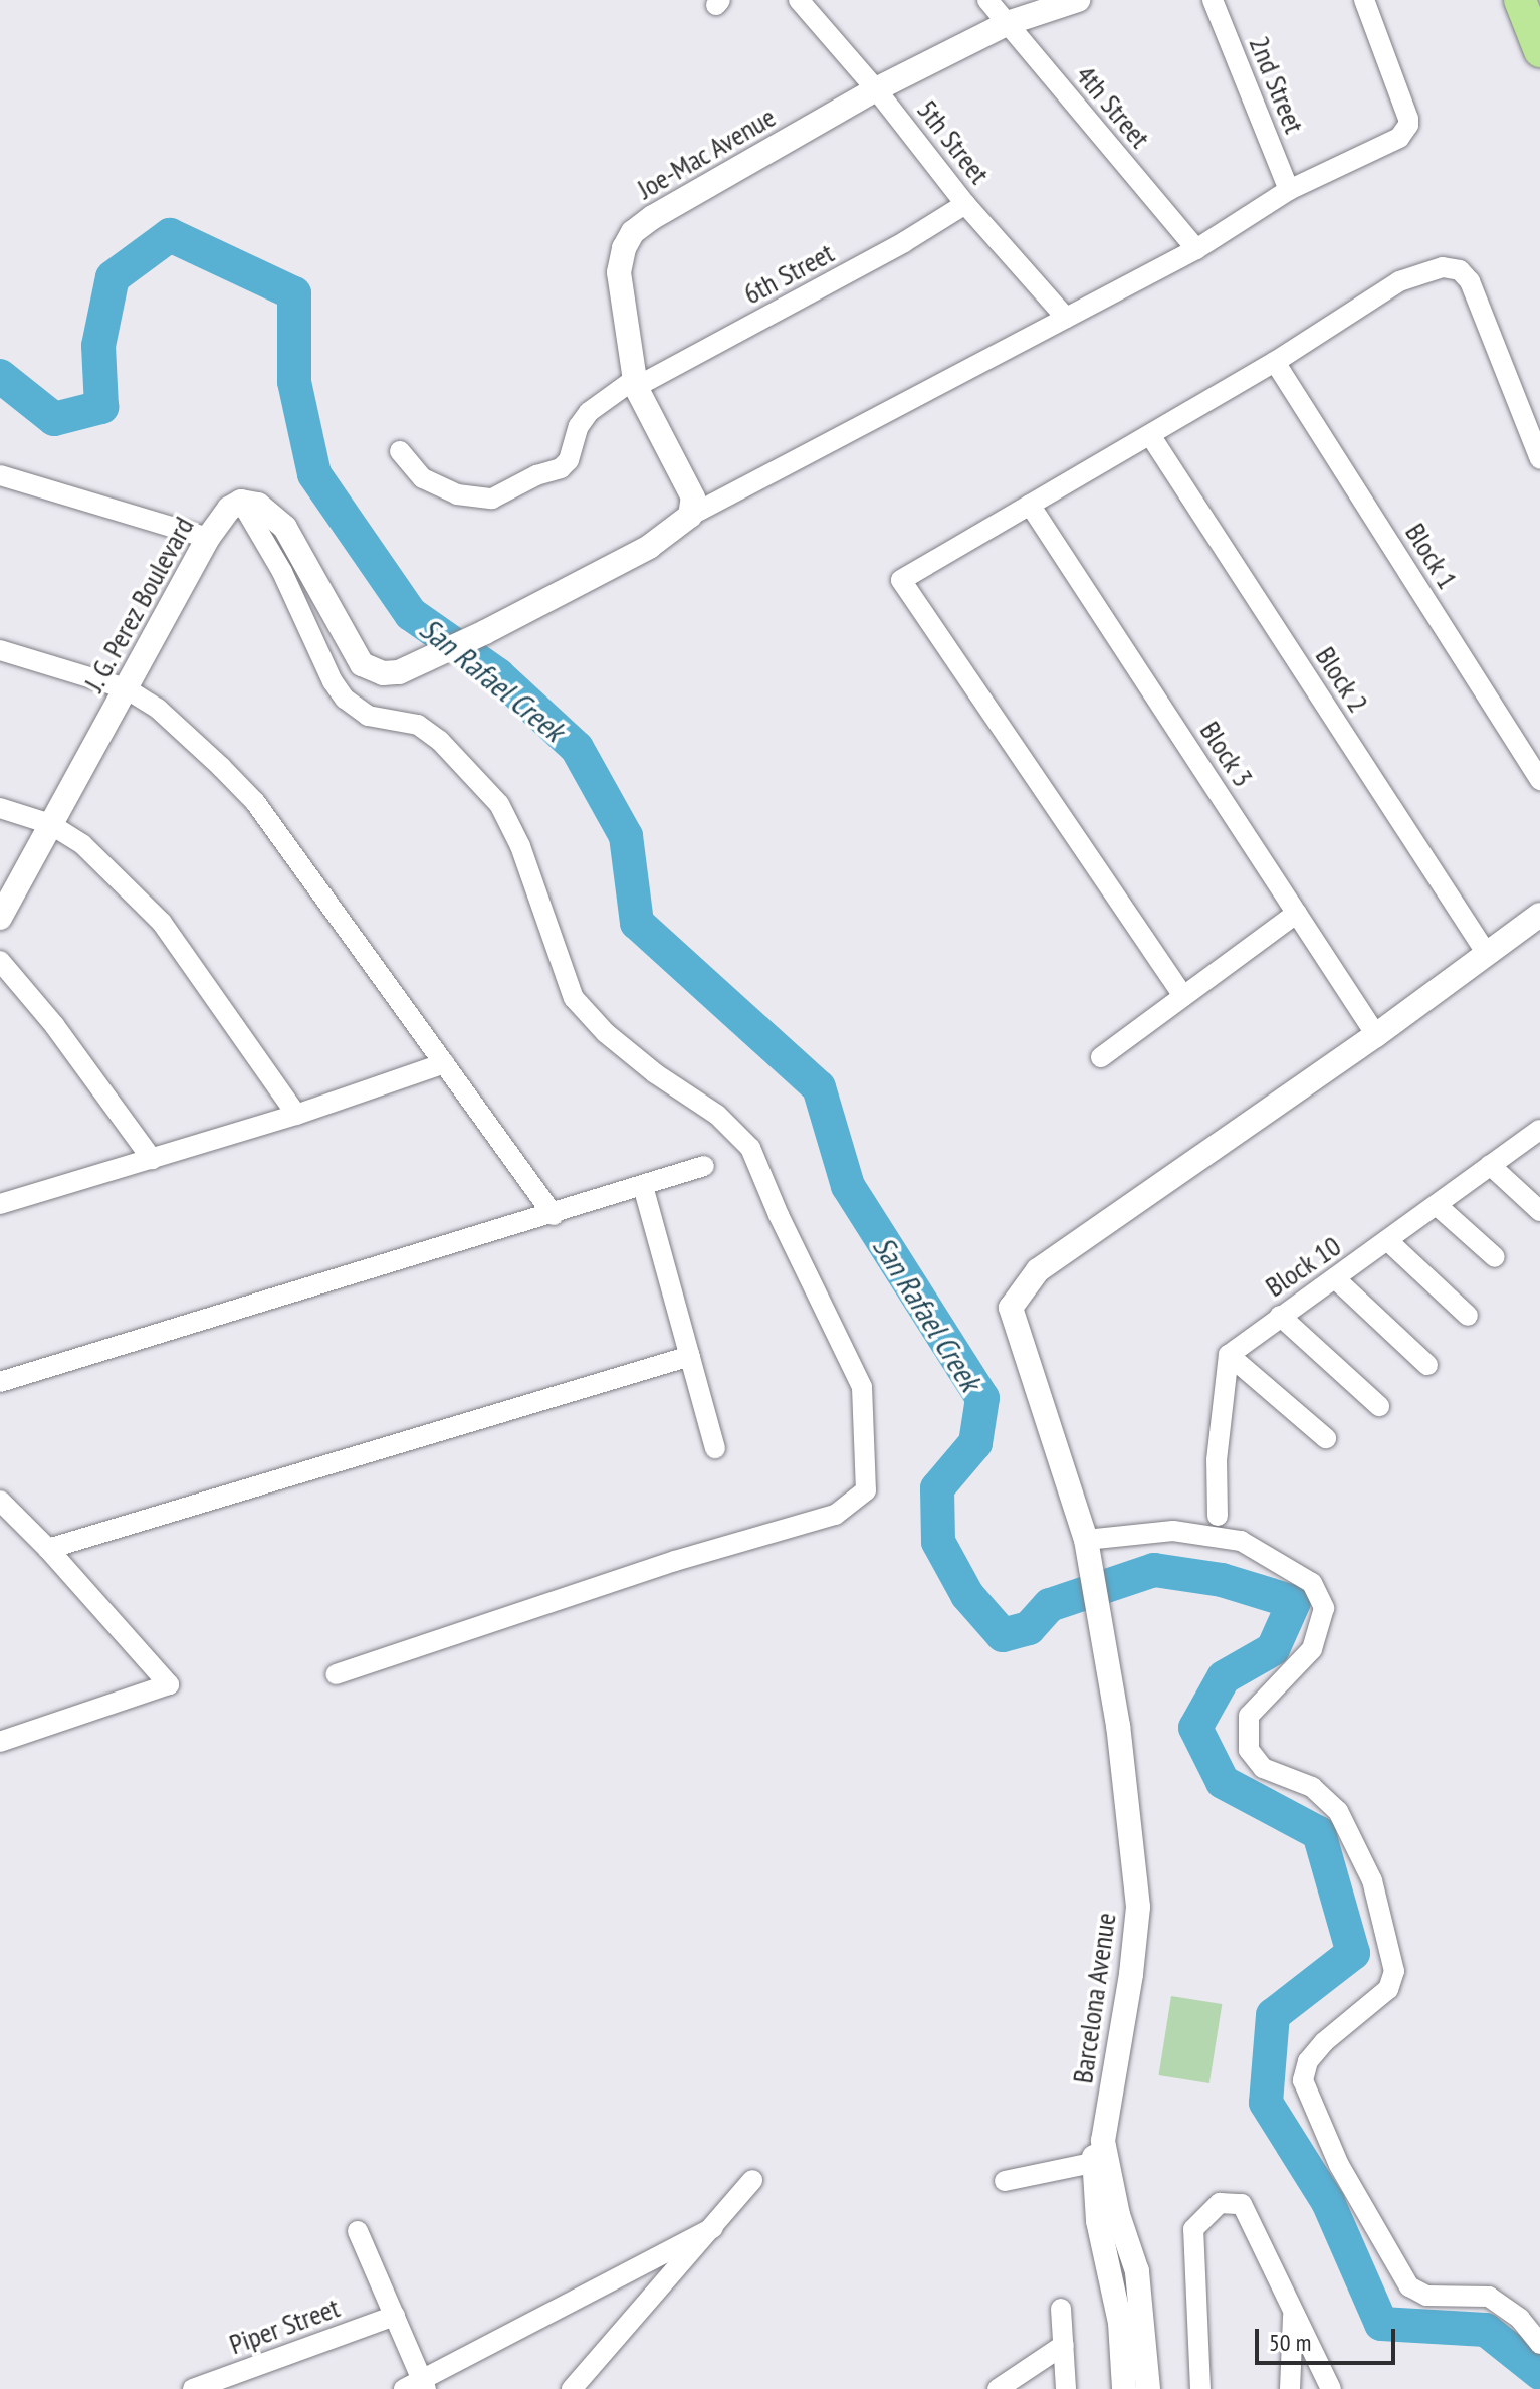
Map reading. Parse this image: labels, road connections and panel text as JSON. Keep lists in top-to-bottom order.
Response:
{
  "streets": {
    "street": [
      "2nd Street",
      "4th Street",
      "5th Street",
      "Joe-Mac Avenue",
      "6th Street",
      "Block 1",
      "J. G. Perez Boulevard",
      "Block 2",
      "Block 3",
      "Block 10",
      "Barcelona Avenue",
      "Piper Street"
    ]
  },
  "crossings": [
    ["4th Street", "Joe-Mac Avenue"],
    ["5th Street", "Joe-Mac Avenue"],
    ["5th Street", "6th Street"],
    ["Joe-Mac Avenue", "6th Street"],
    ["Block 3", "Barcelona Avenue"]
  ],
  "water": ["San Rafael Creek"],
  "scale_bar": "50 m"
}
